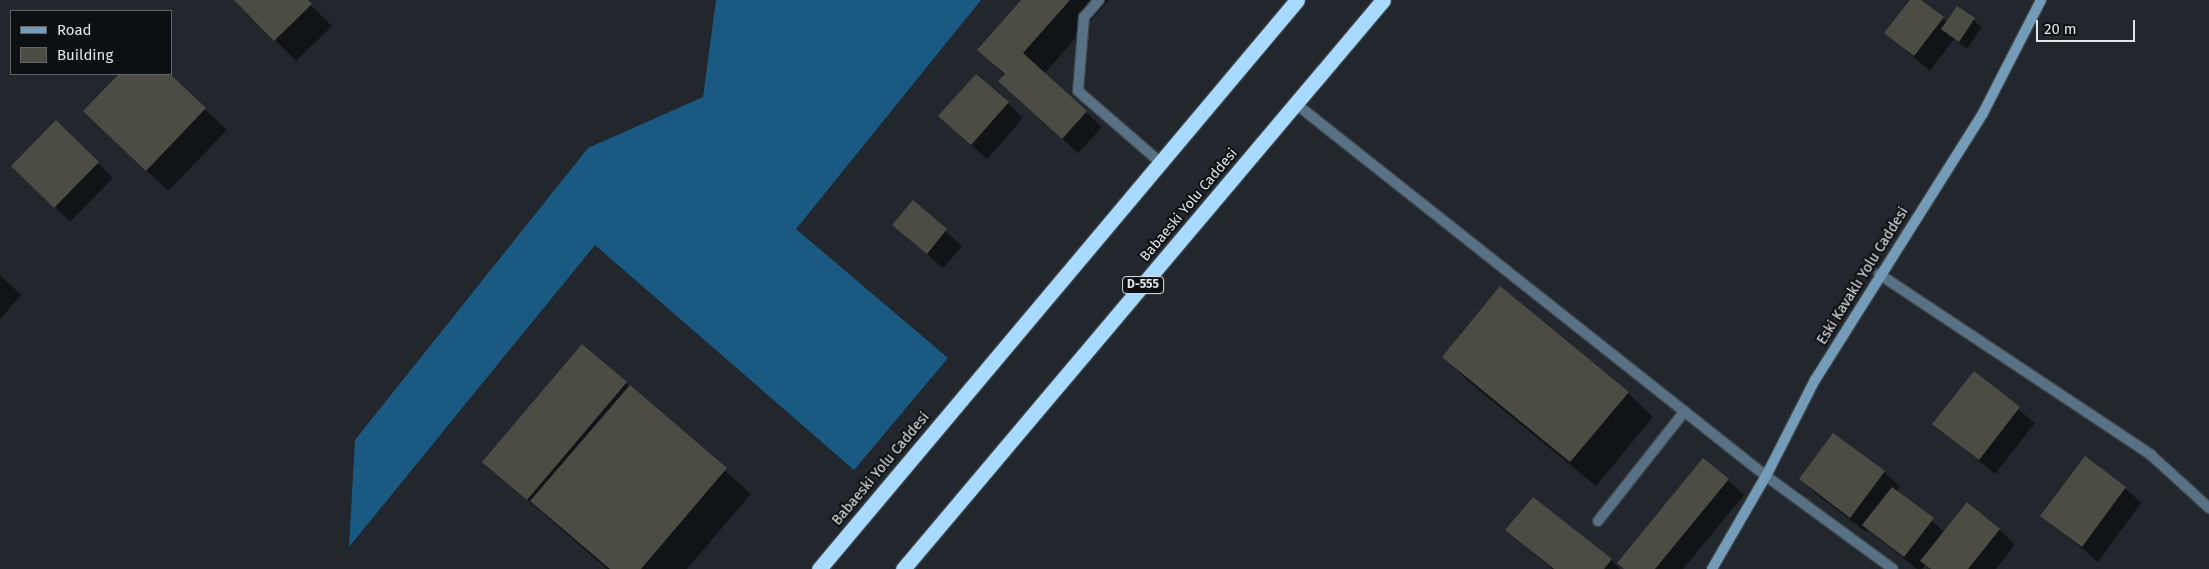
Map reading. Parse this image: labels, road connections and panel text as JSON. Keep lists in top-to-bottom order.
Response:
{
  "streets": {
    "highway": ["Babaeski Yolu Caddesi", "D-555"],
    "street": ["Eski Kavaklı Yolu Caddesi"]
  },
  "legend": ["Road", "Building"],
  "scale_bar": "20 m"
}
